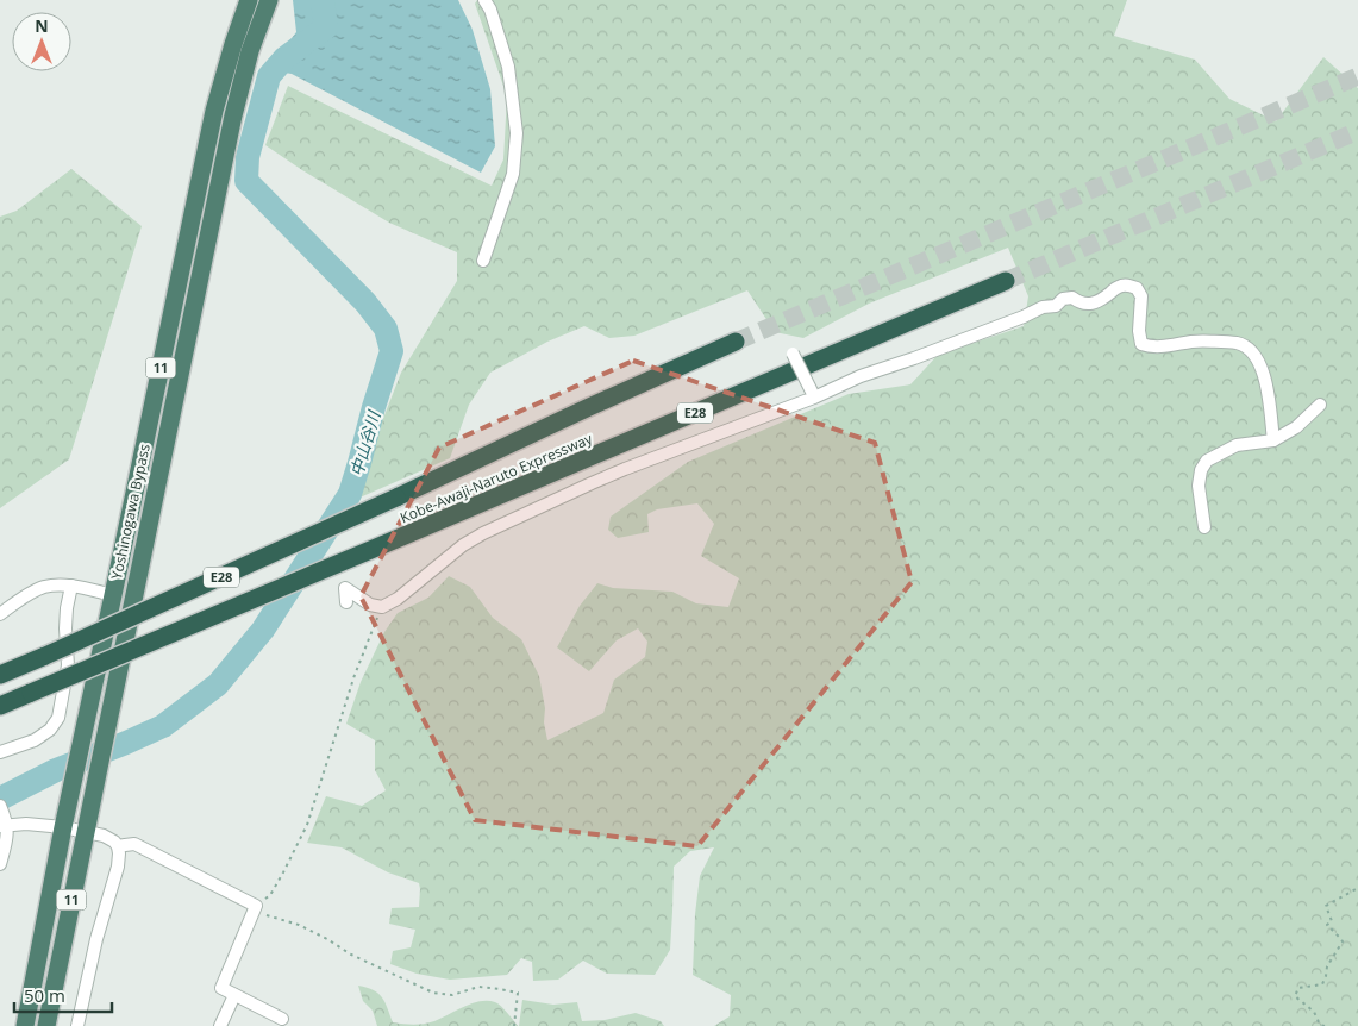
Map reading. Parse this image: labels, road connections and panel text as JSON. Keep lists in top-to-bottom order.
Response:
{
  "streets": {
    "highway": [
      "11",
      "E28",
      "Kobe-Awaji-Naruto Expressway",
      "Yoshinogawa Bypass"
    ]
  },
  "water": ["中山谷川"],
  "scale_bar": "50 m",
  "north": "top"
}
